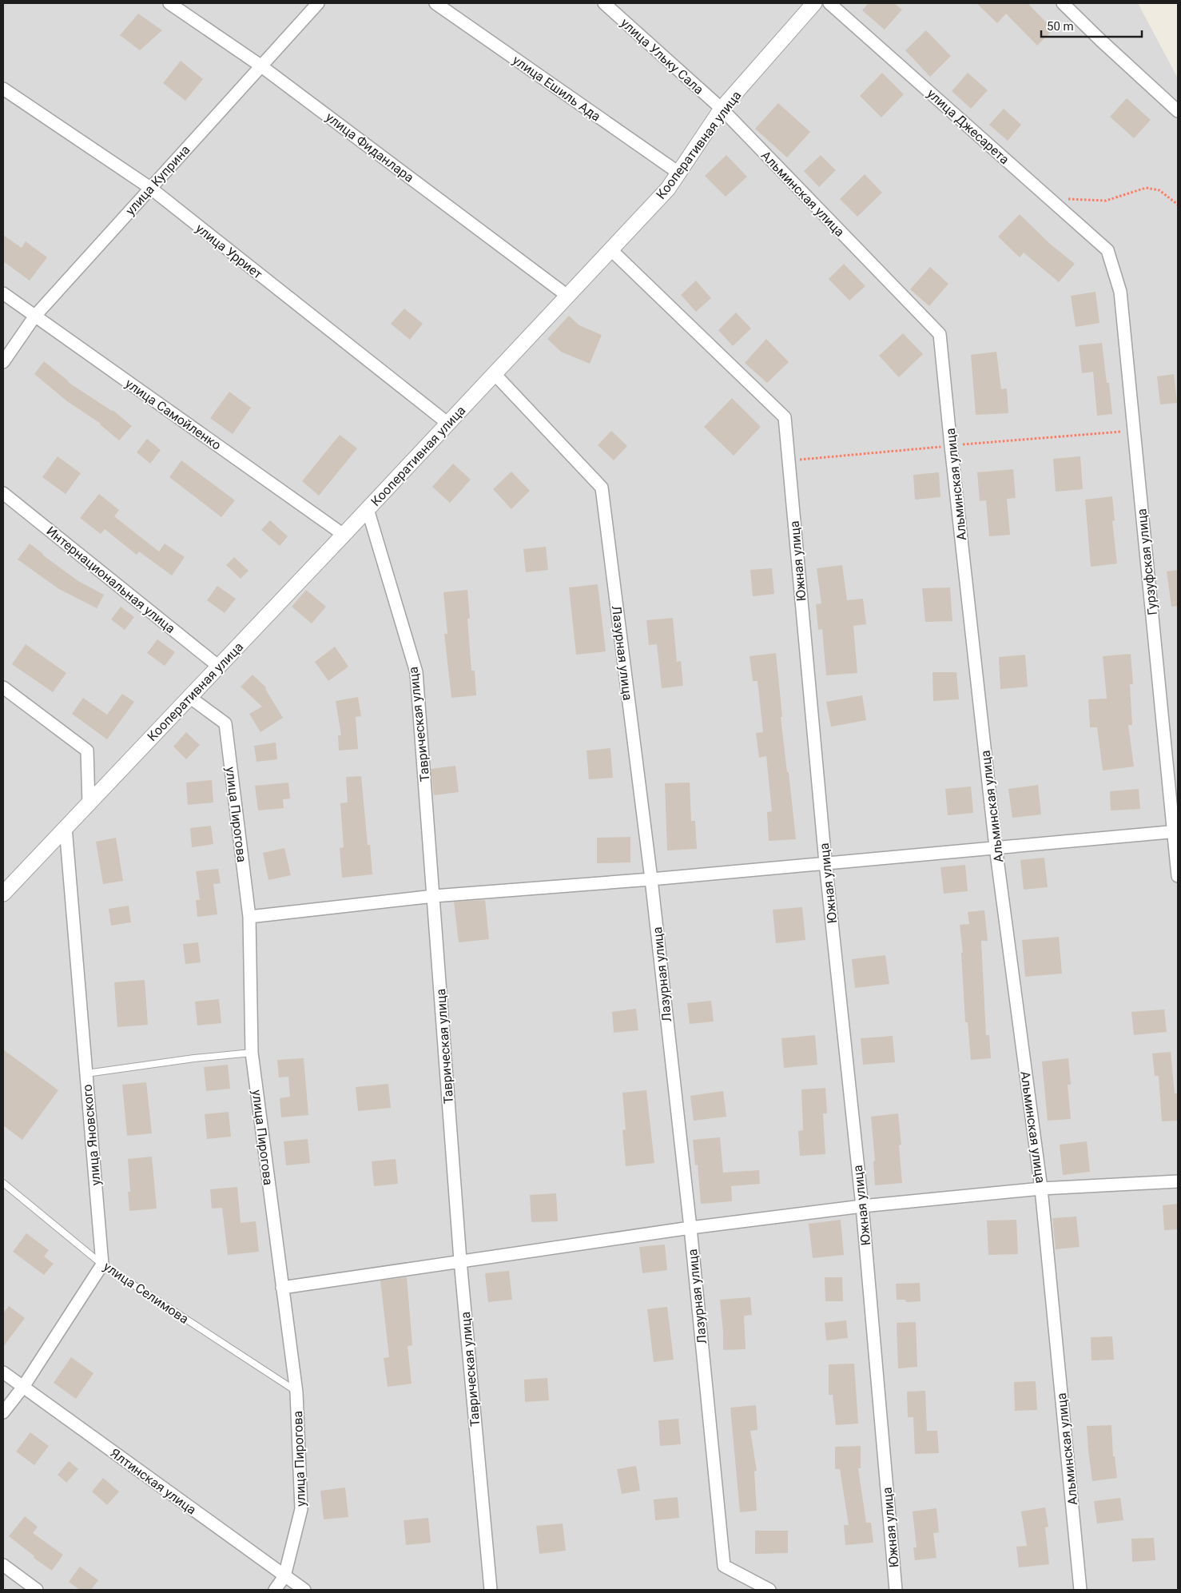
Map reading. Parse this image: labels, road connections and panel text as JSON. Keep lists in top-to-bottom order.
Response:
{
  "streets": {
    "street": [
      "улица Ульку Сала",
      "улица Ешиль Ада",
      "улица Джесарета",
      "Кооперативная улица",
      "улица Фиданлара",
      "улица Куприна",
      "Альминская улица",
      "улица Урриет",
      "улица Самойленко",
      "Южная улица",
      "Гурзуфская улица",
      "Интернациональная улица",
      "Лазурная улица",
      "Таврическая улица",
      "улица Пирогова",
      "улица Яновского",
      "Ялтинская улица"
    ],
    "lane": ["улица Селимова"]
  },
  "crossings": [
    ["улица Ульку Сала", "Кооперативная улица"],
    ["улица Ульку Сала", "Альминская улица"],
    ["улица Ешиль Ада", "Кооперативная улица"],
    ["улица Джесарета", "Гурзуфская улица"],
    ["Кооперативная улица", "улица Фиданлара"],
    ["Кооперативная улица", "Альминская улица"],
    ["Кооперативная улица", "улица Урриет"],
    ["Кооперативная улица", "улица Самойленко"],
    ["Кооперативная улица", "Южная улица"],
    ["Кооперативная улица", "Интернациональная улица"],
    ["Кооперативная улица", "Лазурная улица"],
    ["Кооперативная улица", "Таврическая улица"],
    ["Кооперативная улица", "улица Пирогова"],
    ["Кооперативная улица", "улица Яновского"],
    ["улица Фиданлара", "улица Куприна"],
    ["улица Куприна", "улица Урриет"],
    ["улица Куприна", "улица Самойленко"],
    ["улица Пирогова", "улица Селимова"],
    ["улица Пирогова", "Ялтинская улица"],
    ["улица Яновского", "улица Селимова"]
  ],
  "scale_bar": "50 m"
}
